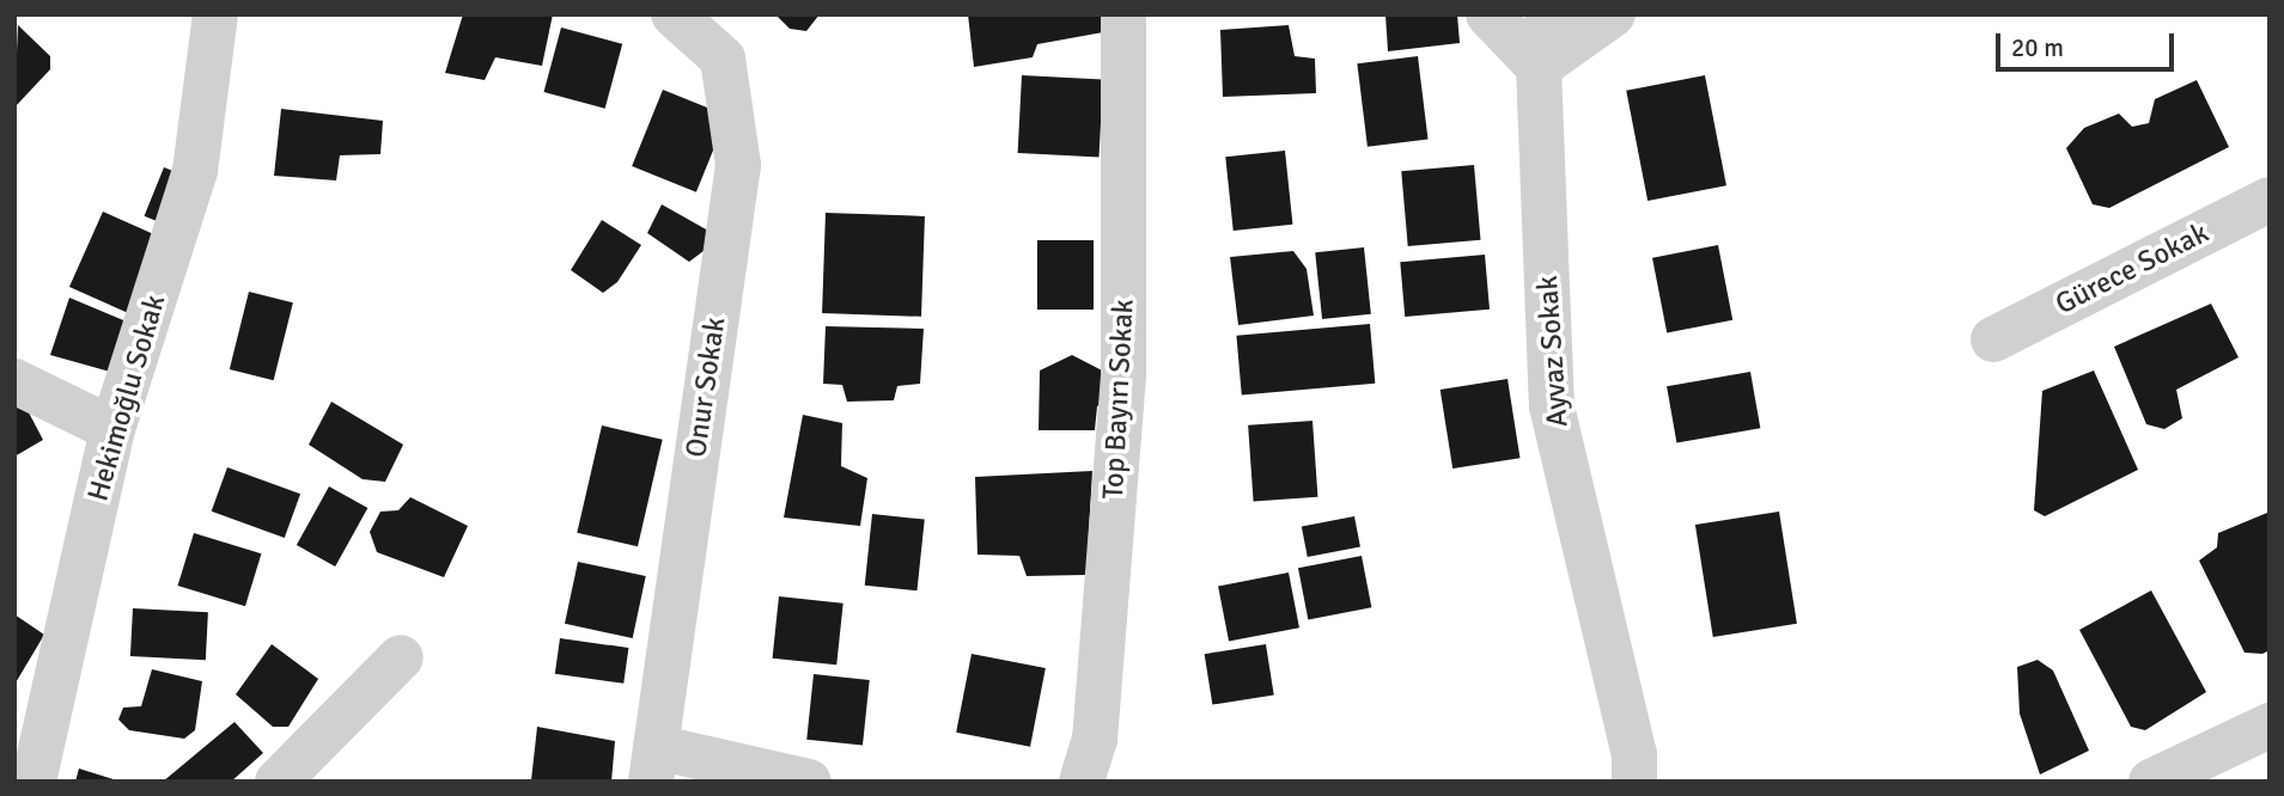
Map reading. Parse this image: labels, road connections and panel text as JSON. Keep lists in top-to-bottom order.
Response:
{
  "streets": {
    "street": [
      "Gürece Sokak",
      "Ayvaz Sokak",
      "Onur Sokak",
      "Hekimoğlu Sokak",
      "Top Bayırı Sokak"
    ]
  },
  "scale_bar": "20 m"
}
